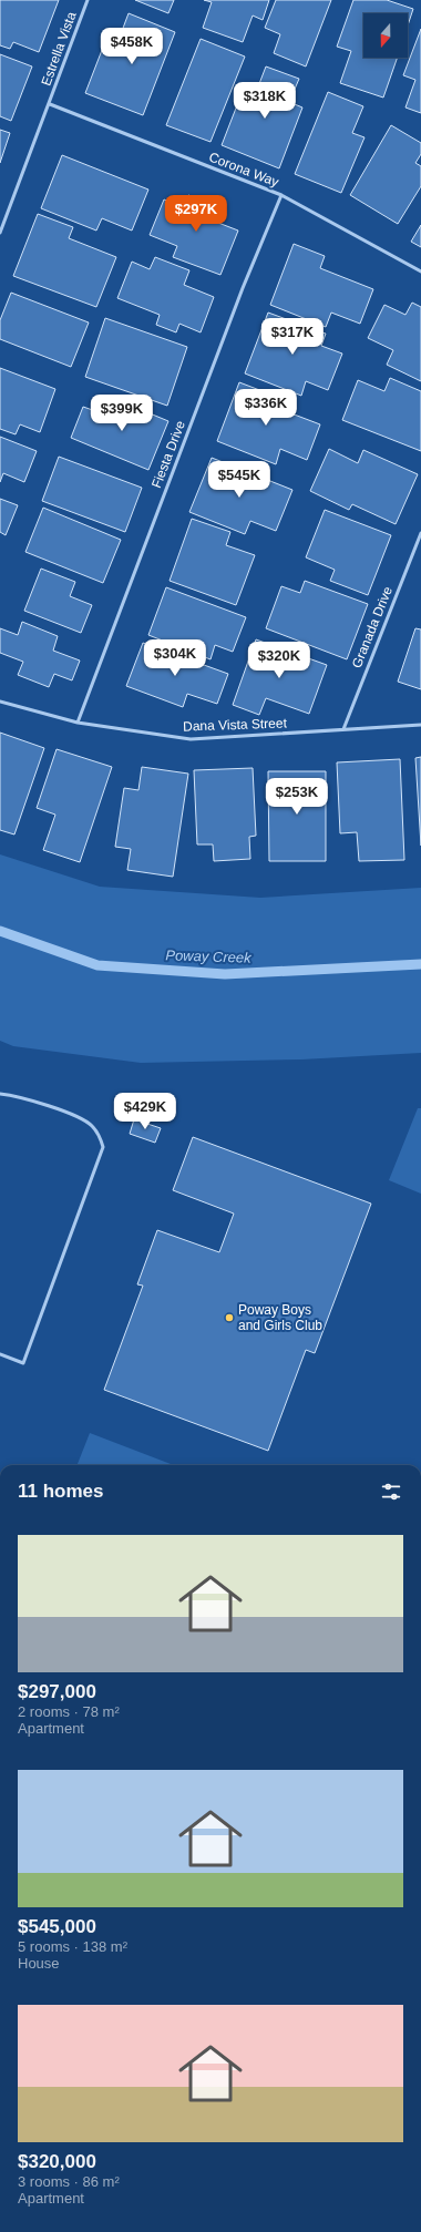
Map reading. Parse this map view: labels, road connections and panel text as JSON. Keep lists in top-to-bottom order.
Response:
{
  "streets": {
    "lane": [
      "Estrella Vista",
      "Corona Way",
      "Fiesta Drive",
      "Granada Drive",
      "Dana Vista Street"
    ]
  },
  "crossings": [
    ["Estrella Vista", "Corona Way"],
    ["Corona Way", "Fiesta Drive"],
    ["Fiesta Drive", "Dana Vista Street"],
    ["Granada Drive", "Dana Vista Street"]
  ],
  "water": ["Poway Creek"],
  "places": ["Poway Boys and Girls Club"],
  "north": "bottom",
  "page": {
    "price": [
      "$458K",
      "$318K",
      "$297K",
      "$317K",
      "$336K",
      "$399K",
      "$545K",
      "$304K",
      "$320K",
      "$253K",
      "$429K"
    ],
    "heading": "11 homes",
    "list": [
      {
        "name": "$297,000",
        "note": "2 rooms · 78 m² · Apartment"
      },
      {
        "name": "$545,000",
        "note": "5 rooms · 138 m² · House"
      },
      {
        "name": "$320,000",
        "note": "3 rooms · 86 m² · Apartment"
      }
    ]
  }
}
